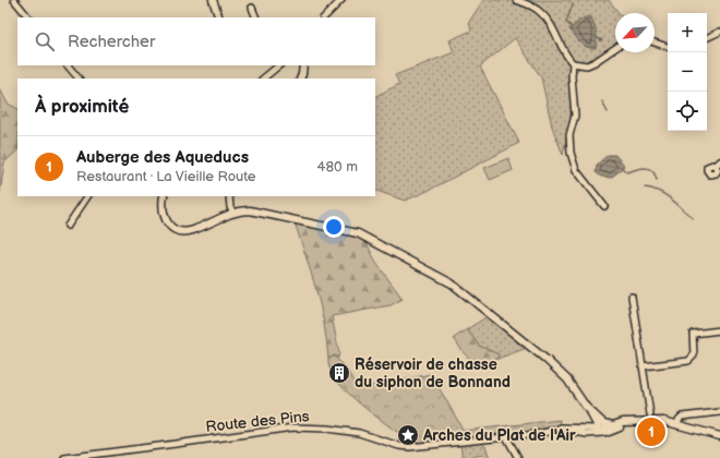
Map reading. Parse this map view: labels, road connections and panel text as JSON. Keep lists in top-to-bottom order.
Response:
{
  "streets": {
    "street": ["Route des Pins"]
  },
  "places": {
    "building": ["Réservoir de chasse du siphon de Bonnand"],
    "place": ["Arches du Plat de l'Air"]
  },
  "north": "bottom left",
  "page": {
    "map_buttons": ["+", "−"],
    "search": "Rechercher",
    "heading": "À proximité",
    "list": [
      {
        "mark": "1",
        "name": "Auberge des Aqueducs",
        "note": "Restaurant · La Vieille Route",
        "value": "480 m"
      }
    ],
    "pins": "1"
  }
}
